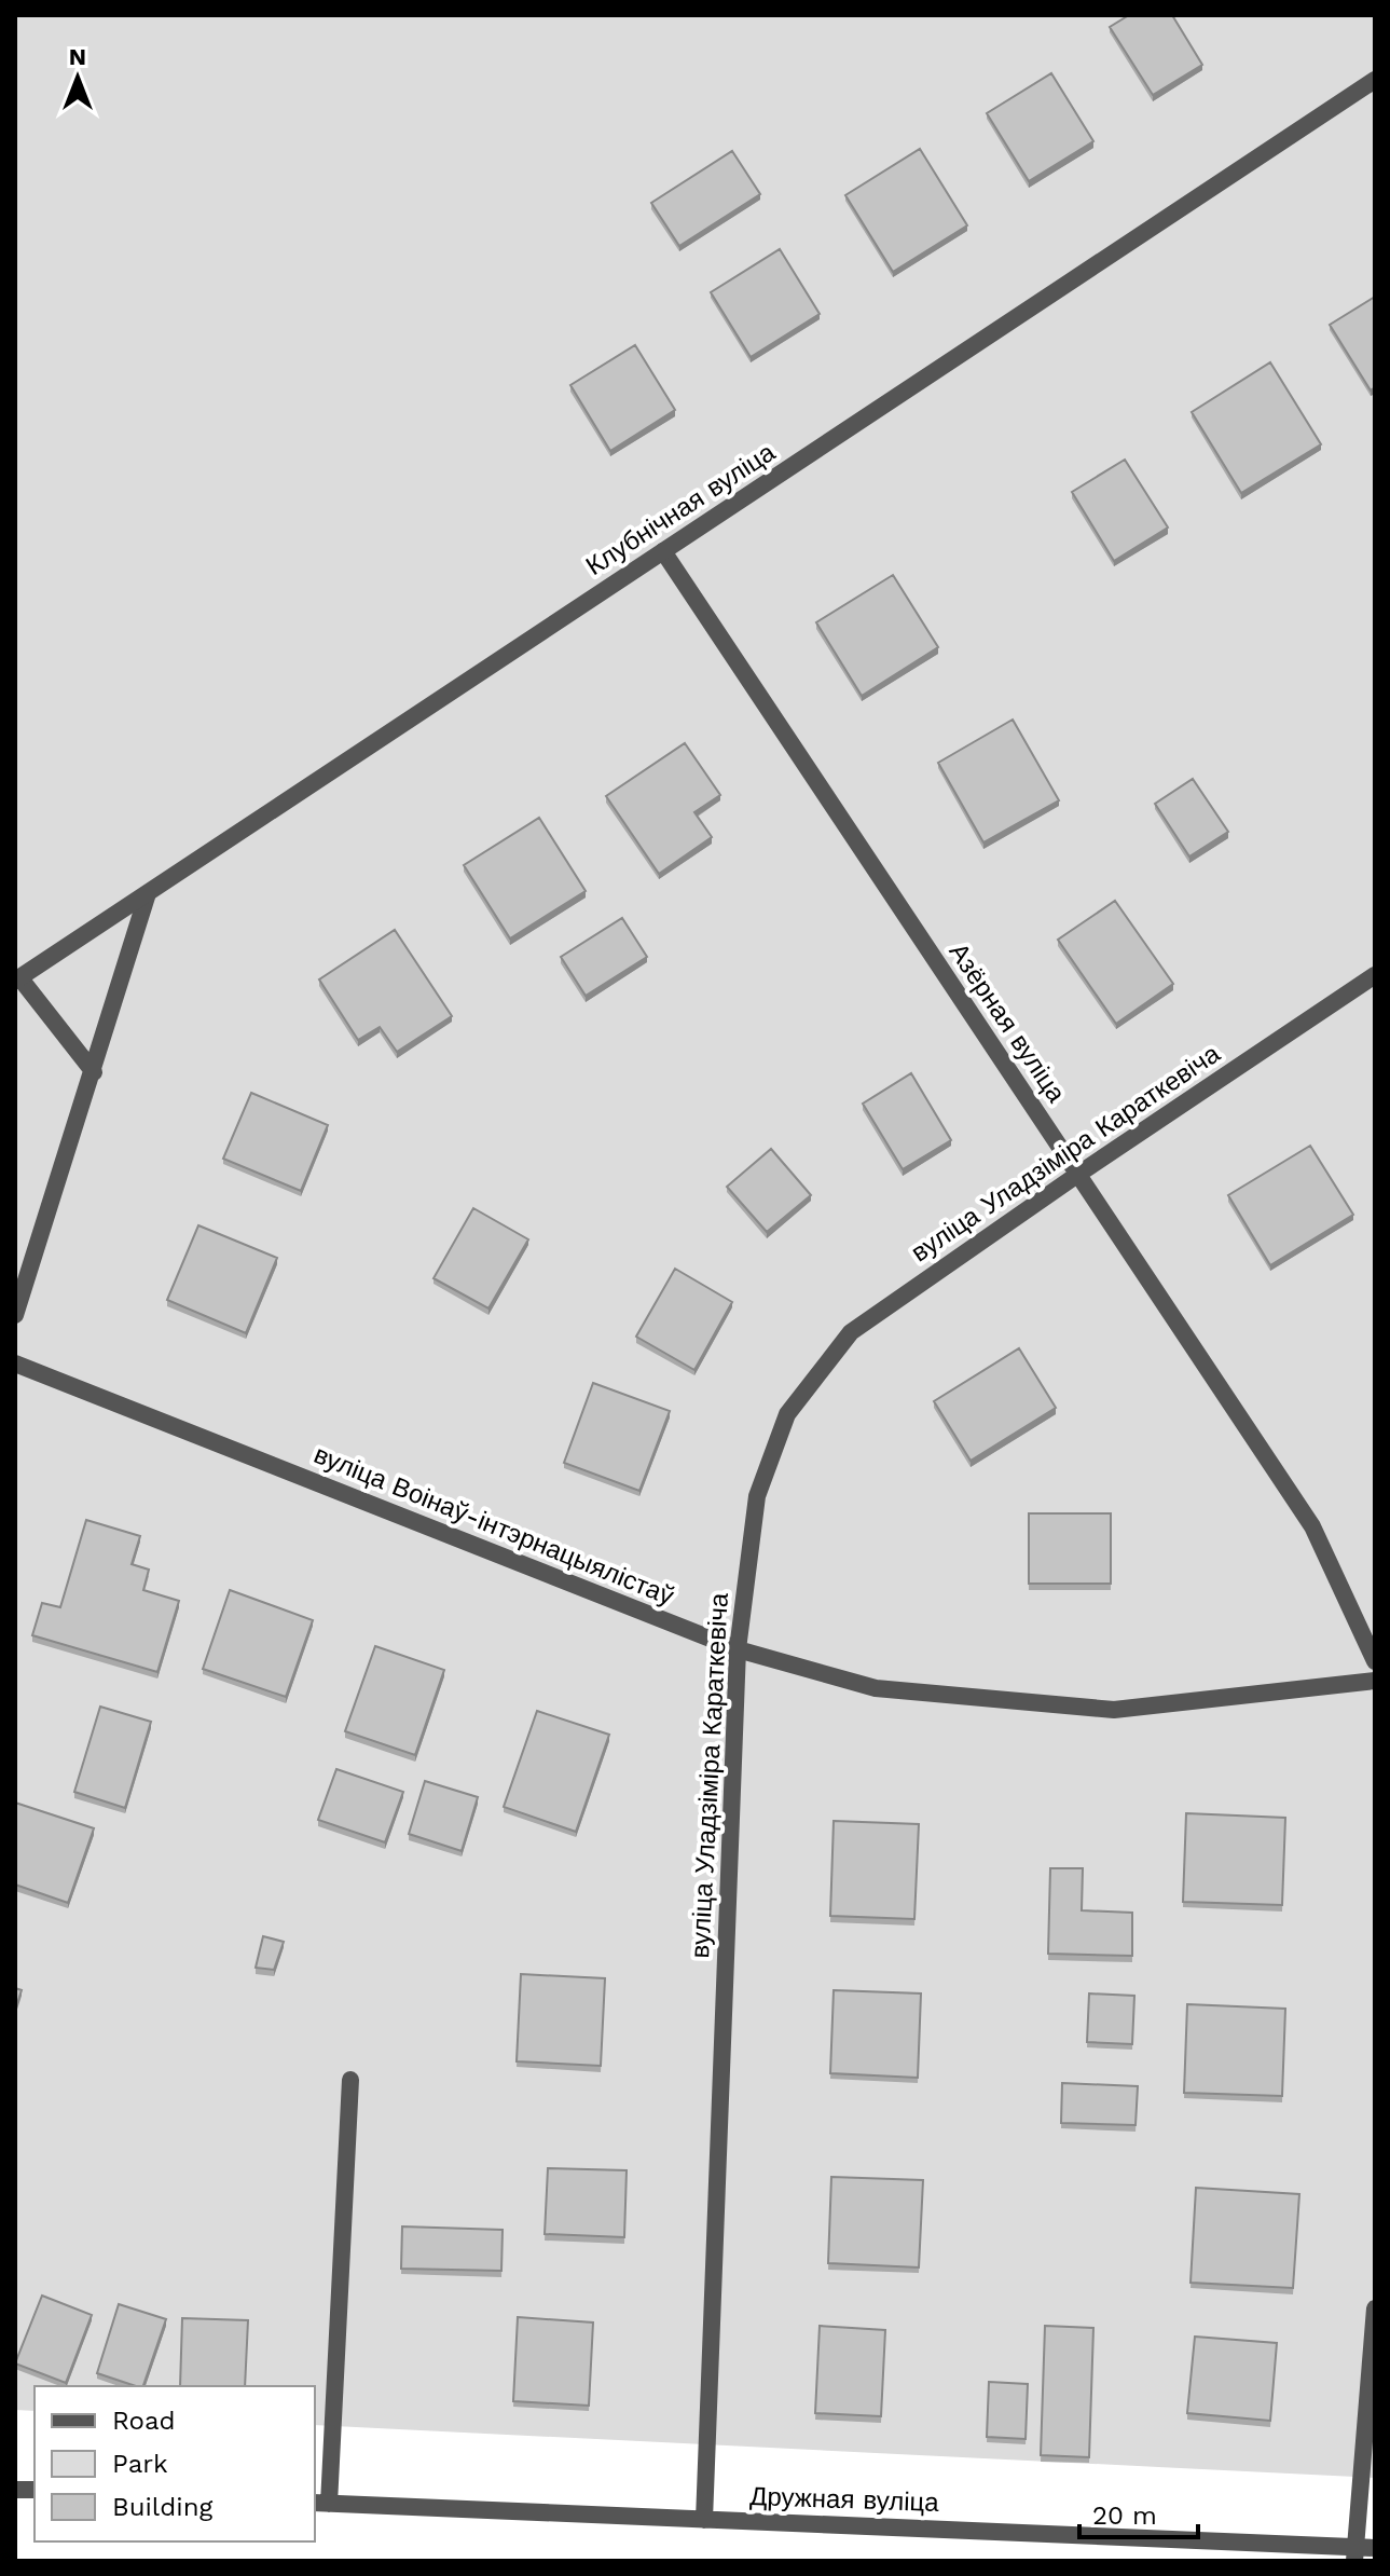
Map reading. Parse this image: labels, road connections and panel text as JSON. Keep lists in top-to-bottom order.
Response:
{
  "streets": {
    "street": [
      "Клубнічная вуліца",
      "Азёрная вуліца",
      "вуліца Уладзіміра Караткевіча",
      "вуліца Воінаў-інтэрнацыялістаў",
      "Дружная вуліца"
    ]
  },
  "crossings": [
    ["Клубнічная вуліца", "Азёрная вуліца"],
    ["Азёрная вуліца", "вуліца Уладзіміра Караткевіча"],
    ["вуліца Уладзіміра Караткевіча", "вуліца Воінаў-інтэрнацыялістаў"],
    ["вуліца Уладзіміра Караткевіча", "Дружная вуліца"]
  ],
  "legend": ["Road", "Park", "Building"],
  "scale_bar": "20 m",
  "north": "top"
}
